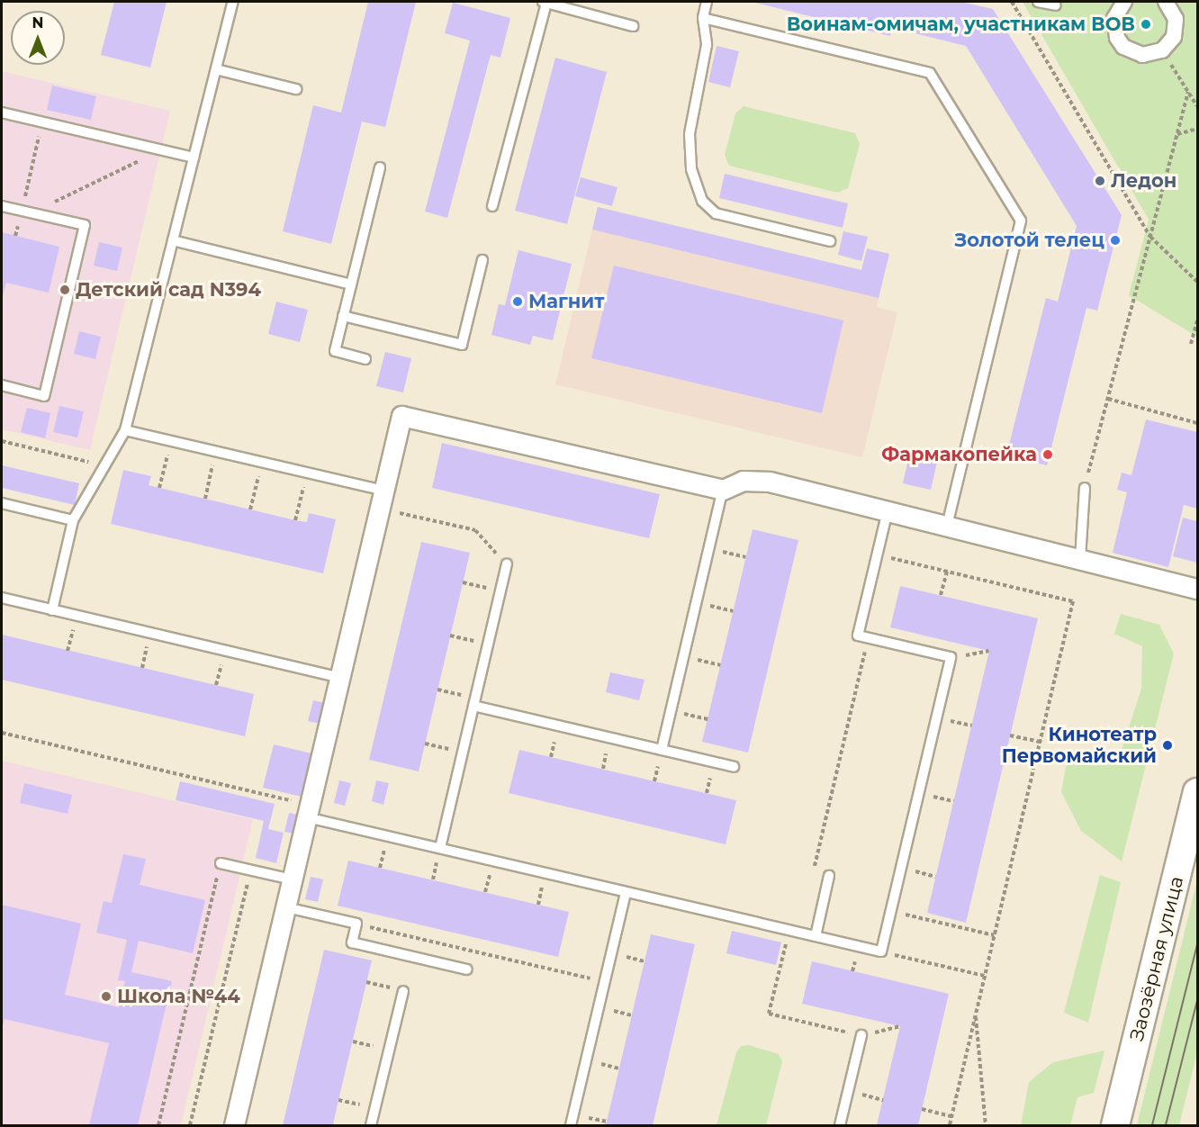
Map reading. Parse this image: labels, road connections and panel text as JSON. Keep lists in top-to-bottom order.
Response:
{
  "streets": {
    "main road": ["Заозёрная улица"]
  },
  "places": [
    "Воинам-омичам, участникам ВОВ",
    "Ледон",
    "Золотой телец",
    "Детский сад N394",
    "Магнит",
    "Фармакопейка",
    "Кинотеатр Первомайский",
    "Школа №44"
  ],
  "north": "top"
}
